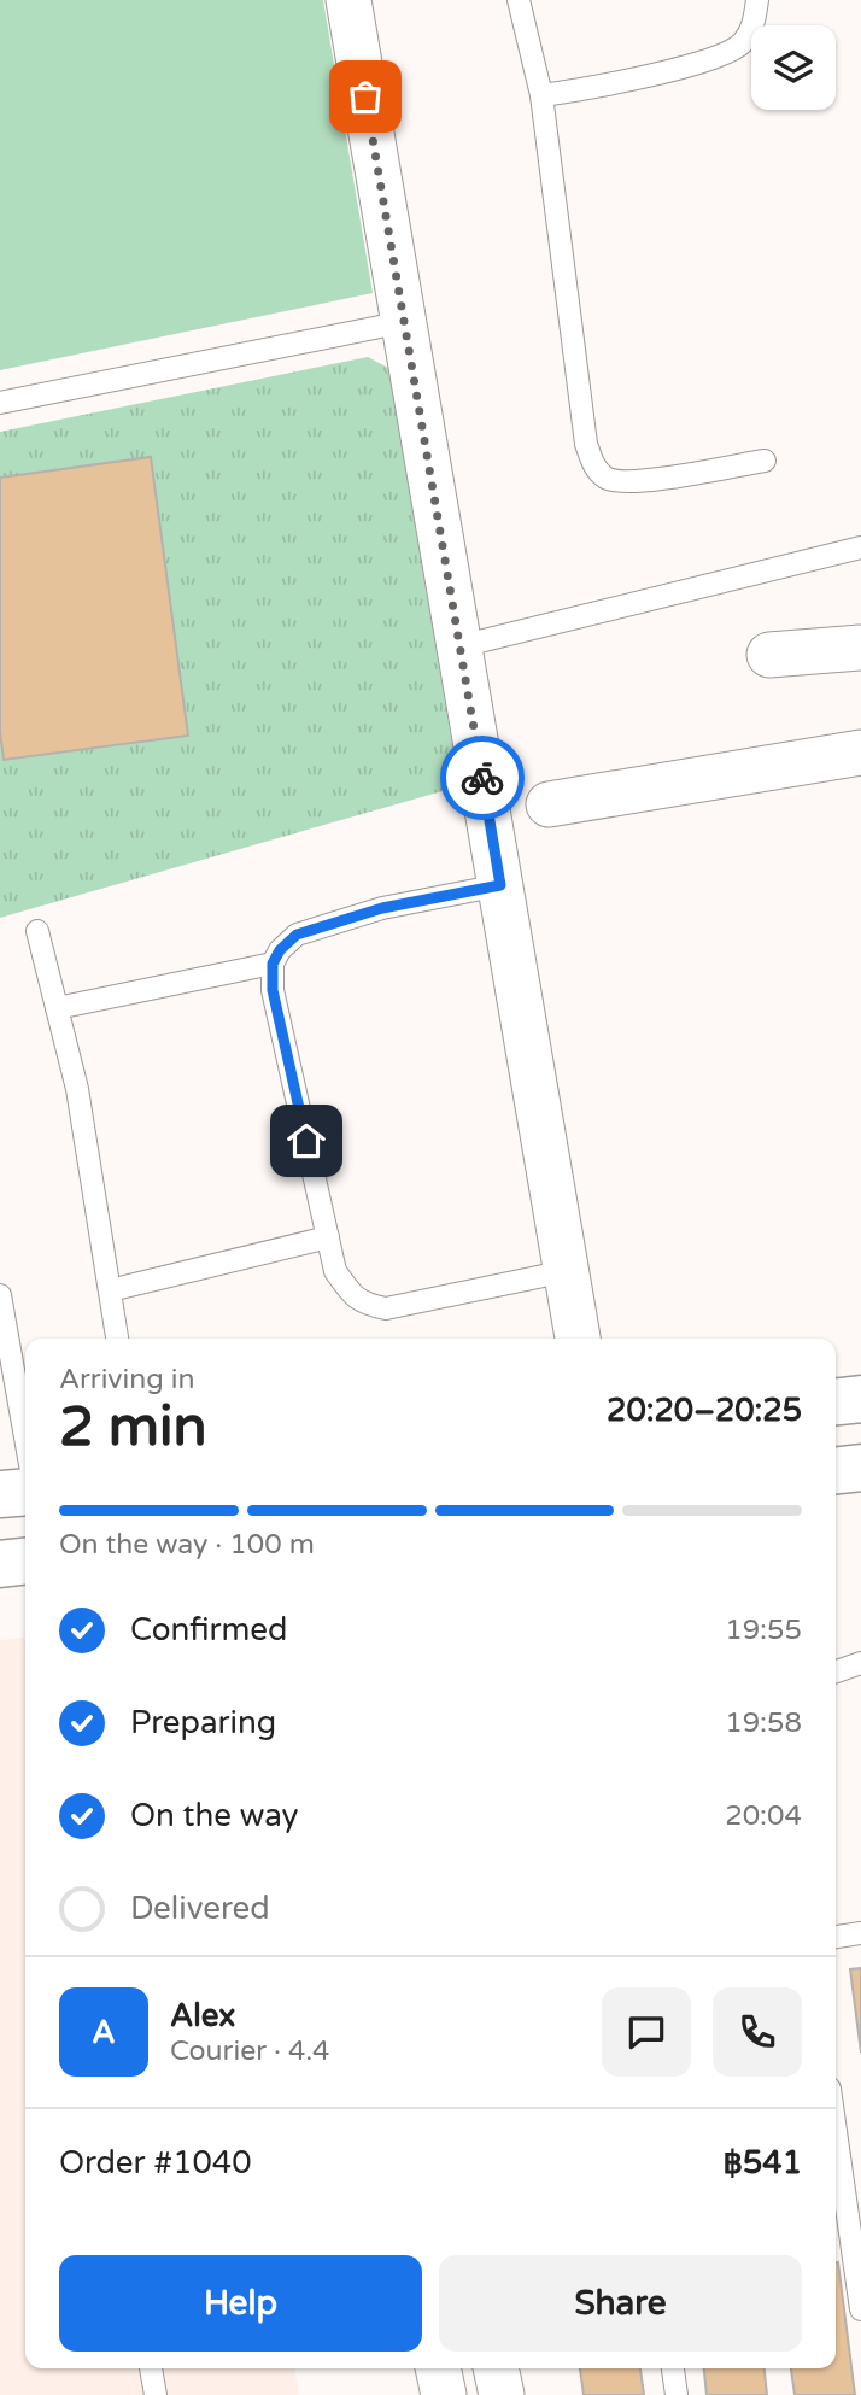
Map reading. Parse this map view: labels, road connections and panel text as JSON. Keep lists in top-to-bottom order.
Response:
{
  "page": {
    "heading": ["2 min", "Arriving in", "20:20–20:25"],
    "panel": [
      "Alex",
      "Courier · 4.4",
      "Order #1040",
      "฿541"
    ],
    "bar": "On the way · 100 m",
    "list": [
      ["Confirmed", "19:55"],
      ["Preparing", "19:58"],
      ["On the way", "20:04"],
      "Delivered"
    ],
    "round": "A",
    "buttons": ["Help", "Share"]
  }
}
